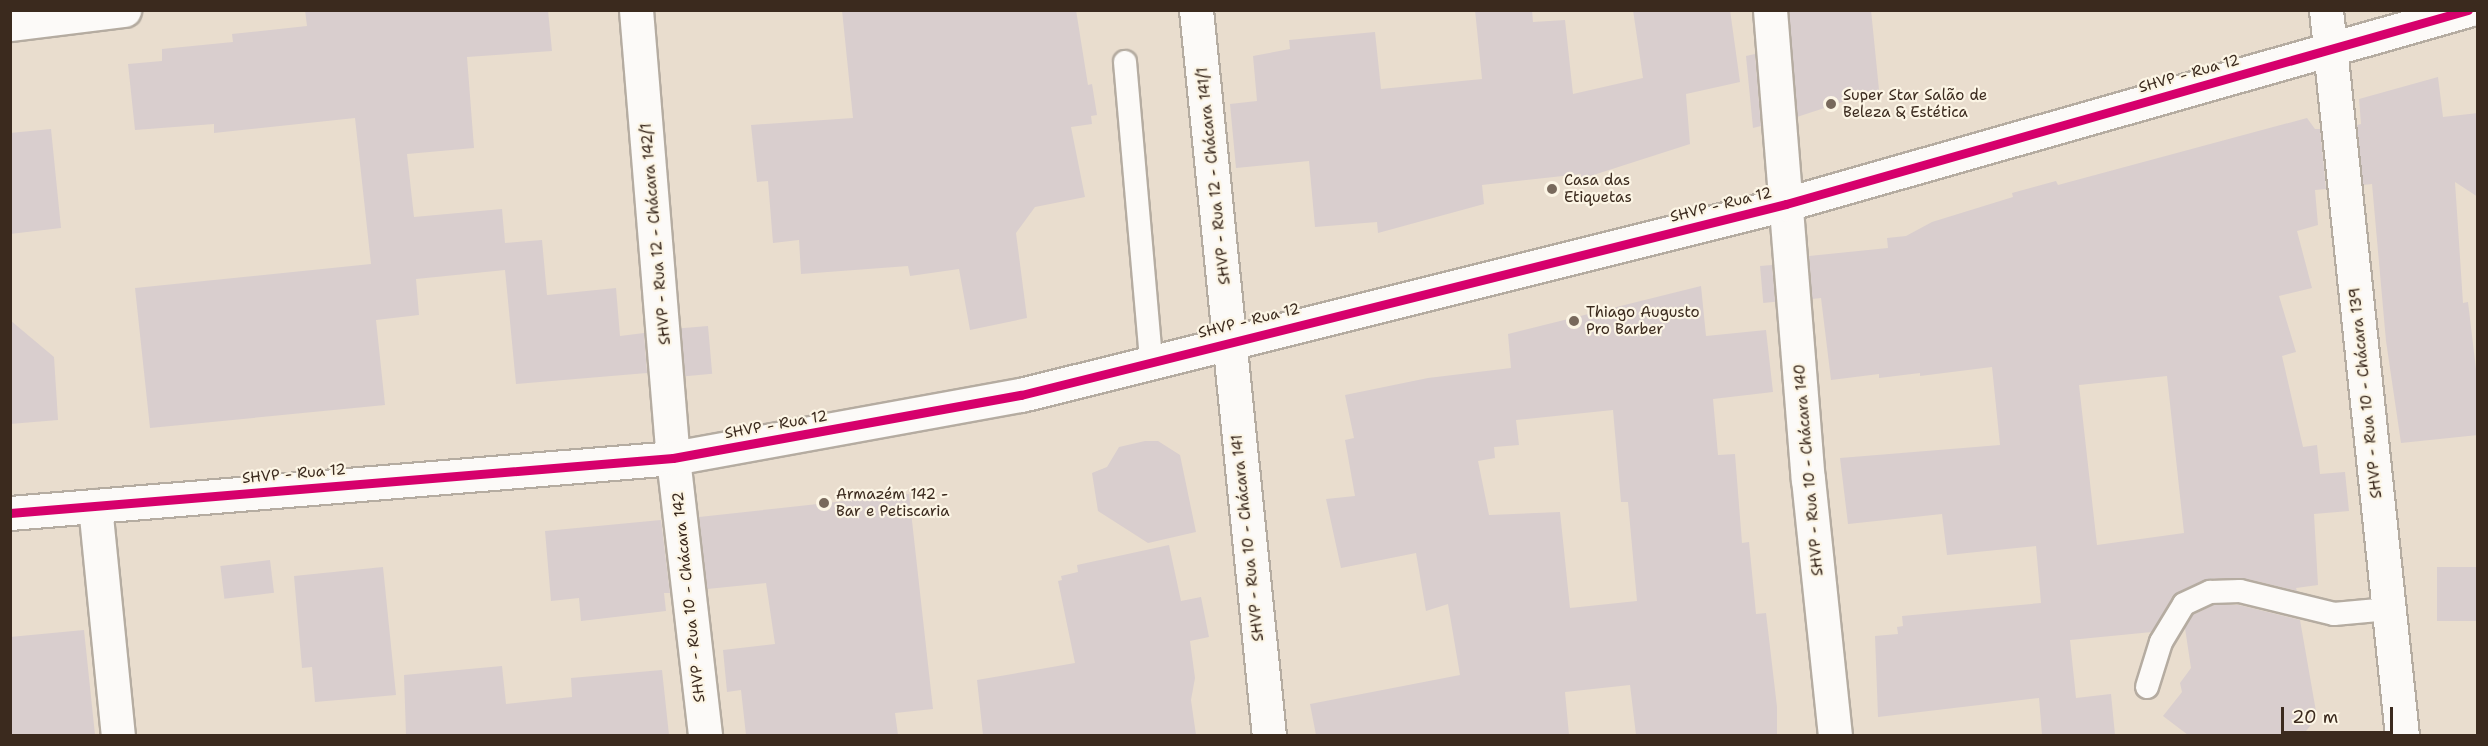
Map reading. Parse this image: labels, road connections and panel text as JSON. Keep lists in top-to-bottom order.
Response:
{
  "streets": {
    "street": [
      "SHVP - Rua 12",
      "SHVP - Rua 12 - Chácara 141/1",
      "SHVP - Rua 12 - Chácara 142/1",
      "SHVP - Rua 10 - Chácara 139",
      "SHVP - Rua 10 - Chácara 140",
      "SHVP - Rua 10 - Chácara 141",
      "SHVP - Rua 10 - Chácara 142"
    ]
  },
  "crossings": [
    ["SHVP - Rua 12", "SHVP - Rua 12 - Chácara 141/1"],
    ["SHVP - Rua 12", "SHVP - Rua 12 - Chácara 142/1"],
    ["SHVP - Rua 12", "SHVP - Rua 10 - Chácara 139"],
    ["SHVP - Rua 12", "SHVP - Rua 10 - Chácara 140"],
    ["SHVP - Rua 12", "SHVP - Rua 10 - Chácara 141"],
    ["SHVP - Rua 12", "SHVP - Rua 10 - Chácara 142"],
    ["SHVP - Rua 12 - Chácara 141/1", "SHVP - Rua 10 - Chácara 141"],
    ["SHVP - Rua 12 - Chácara 142/1", "SHVP - Rua 10 - Chácara 142"]
  ],
  "places": [
    "Super Star Salão de Beleza & Estética",
    "Casa das Etiquetas",
    "Thiago Augusto Pro Barber",
    "Armazém 142 - Bar e Petiscaria"
  ],
  "scale_bar": "20 m"
}
